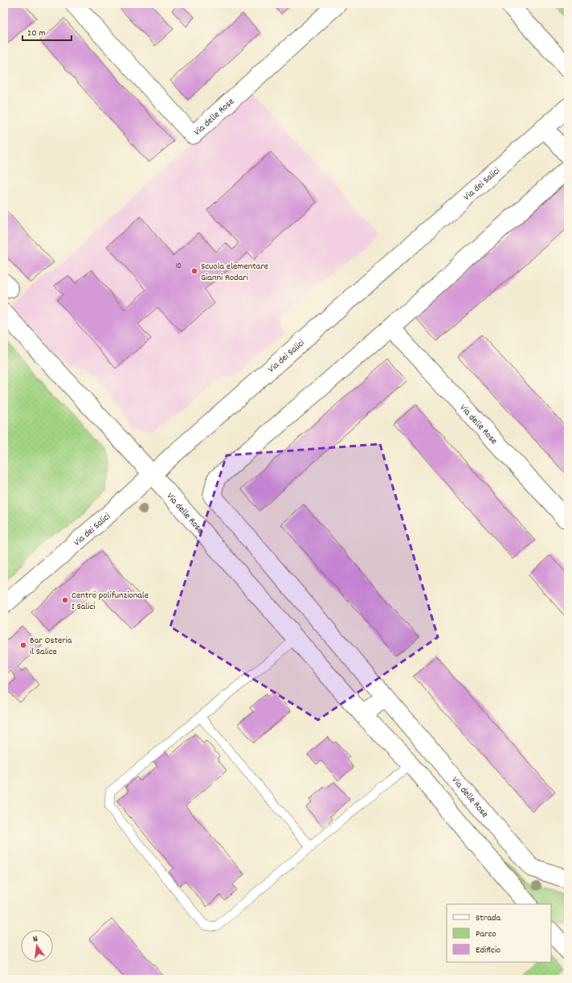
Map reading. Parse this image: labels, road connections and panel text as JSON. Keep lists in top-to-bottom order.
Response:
{
  "streets": {
    "street": ["Via delle Rose", "Via dei Salici"]
  },
  "crossings": [
    ["Via delle Rose", "Via dei Salici"]
  ],
  "places": ["Scuola elementare Gianni Rodari", "Centro polifunzionale I Salici", "Bar Osteria il Salice"],
  "house_numbers": ["10"],
  "legend": ["Strada", "Parco", "Edificio"],
  "scale_bar": "20 m",
  "north": "top"
}
